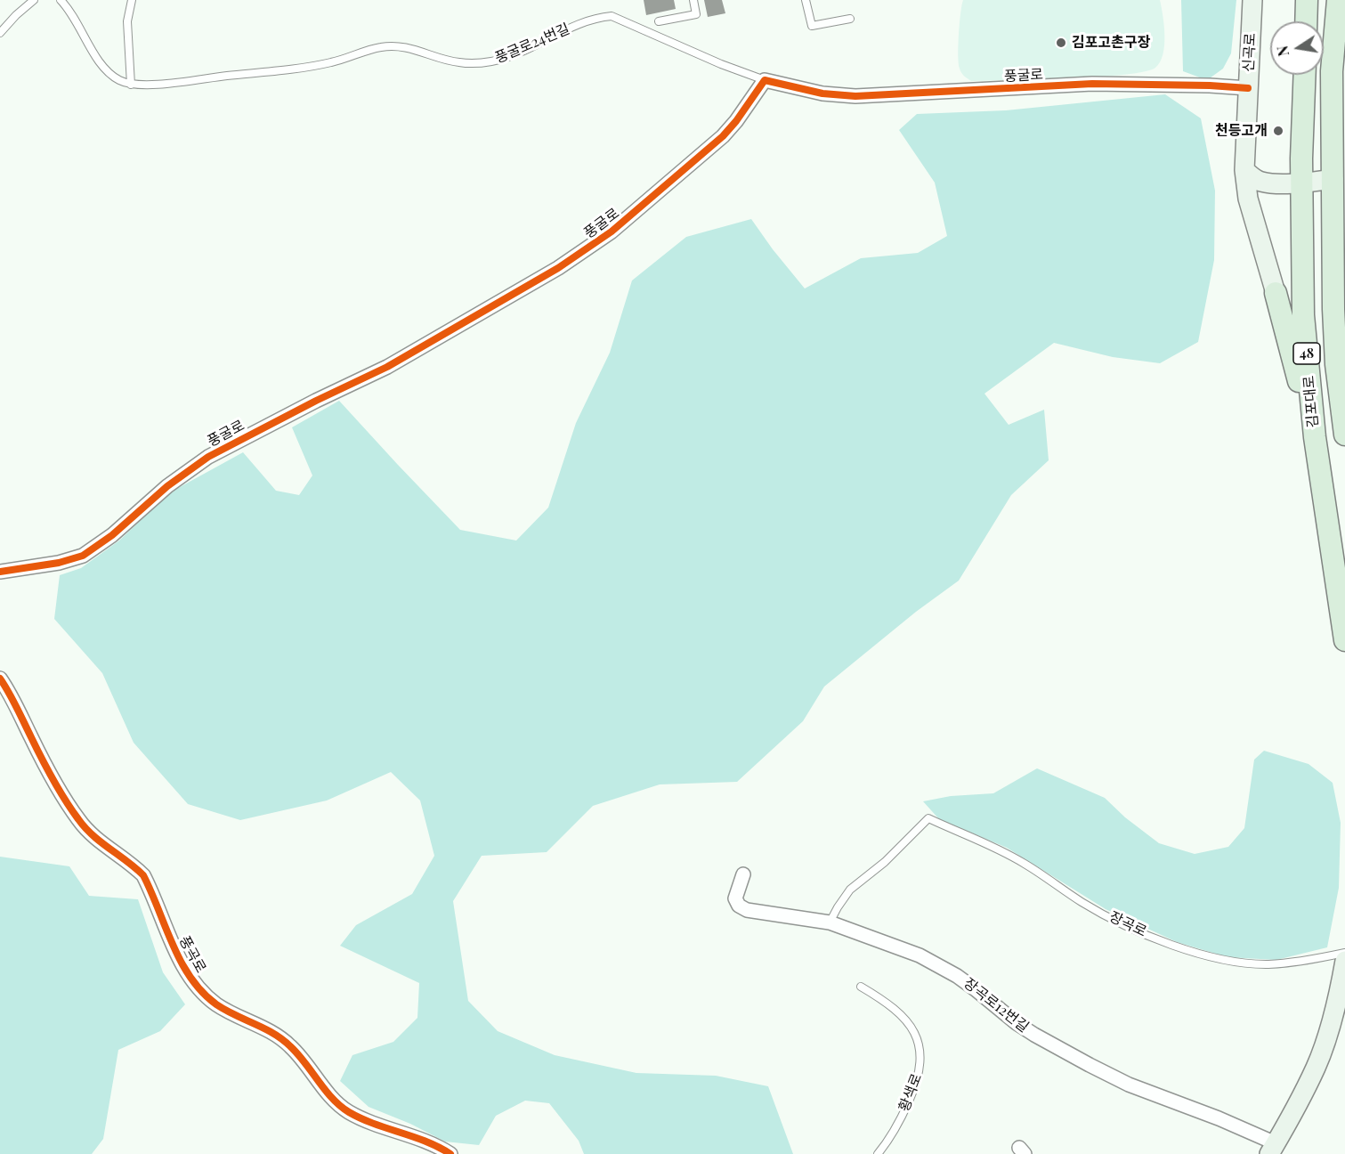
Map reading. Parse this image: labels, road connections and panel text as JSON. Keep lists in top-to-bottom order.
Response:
{
  "streets": {
    "main road": ["48", "김포대로"],
    "street": [
      "신곡로",
      "풍굴로",
      "풍곡로",
      "장곡로12번길"
    ],
    "lane": ["풍굴로24번길", "장곡로", "황색로"]
  },
  "crossings": [
    ["풍굴로24번길", "풍굴로"],
    ["신곡로", "풍굴로"],
    ["장곡로", "장곡로12번길"]
  ],
  "places": ["김포고촌구장", "천등고개"],
  "north": "left"
}
